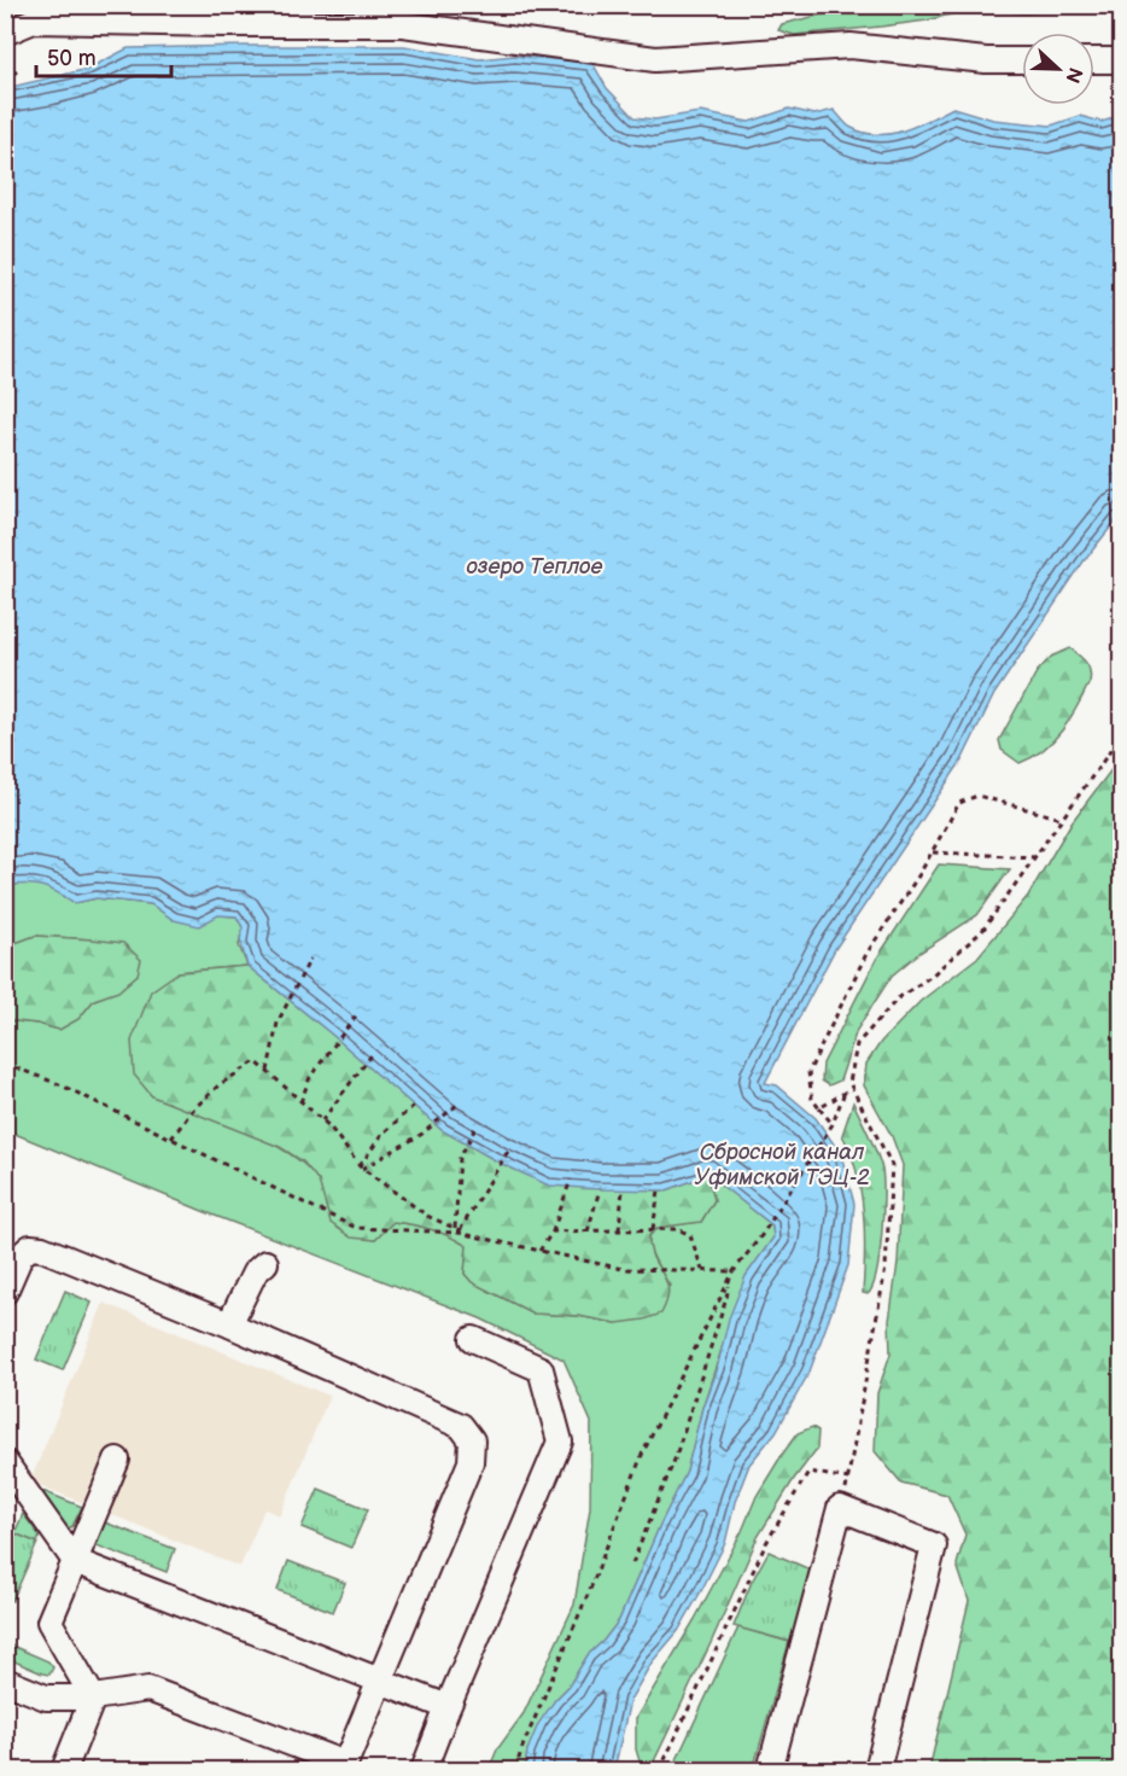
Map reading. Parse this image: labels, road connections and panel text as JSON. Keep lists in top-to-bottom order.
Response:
{
  "water": ["озеро Теплое", "Сбросной канал Уфимской ТЭЦ-2"],
  "scale_bar": "50 m",
  "north": "right"
}
